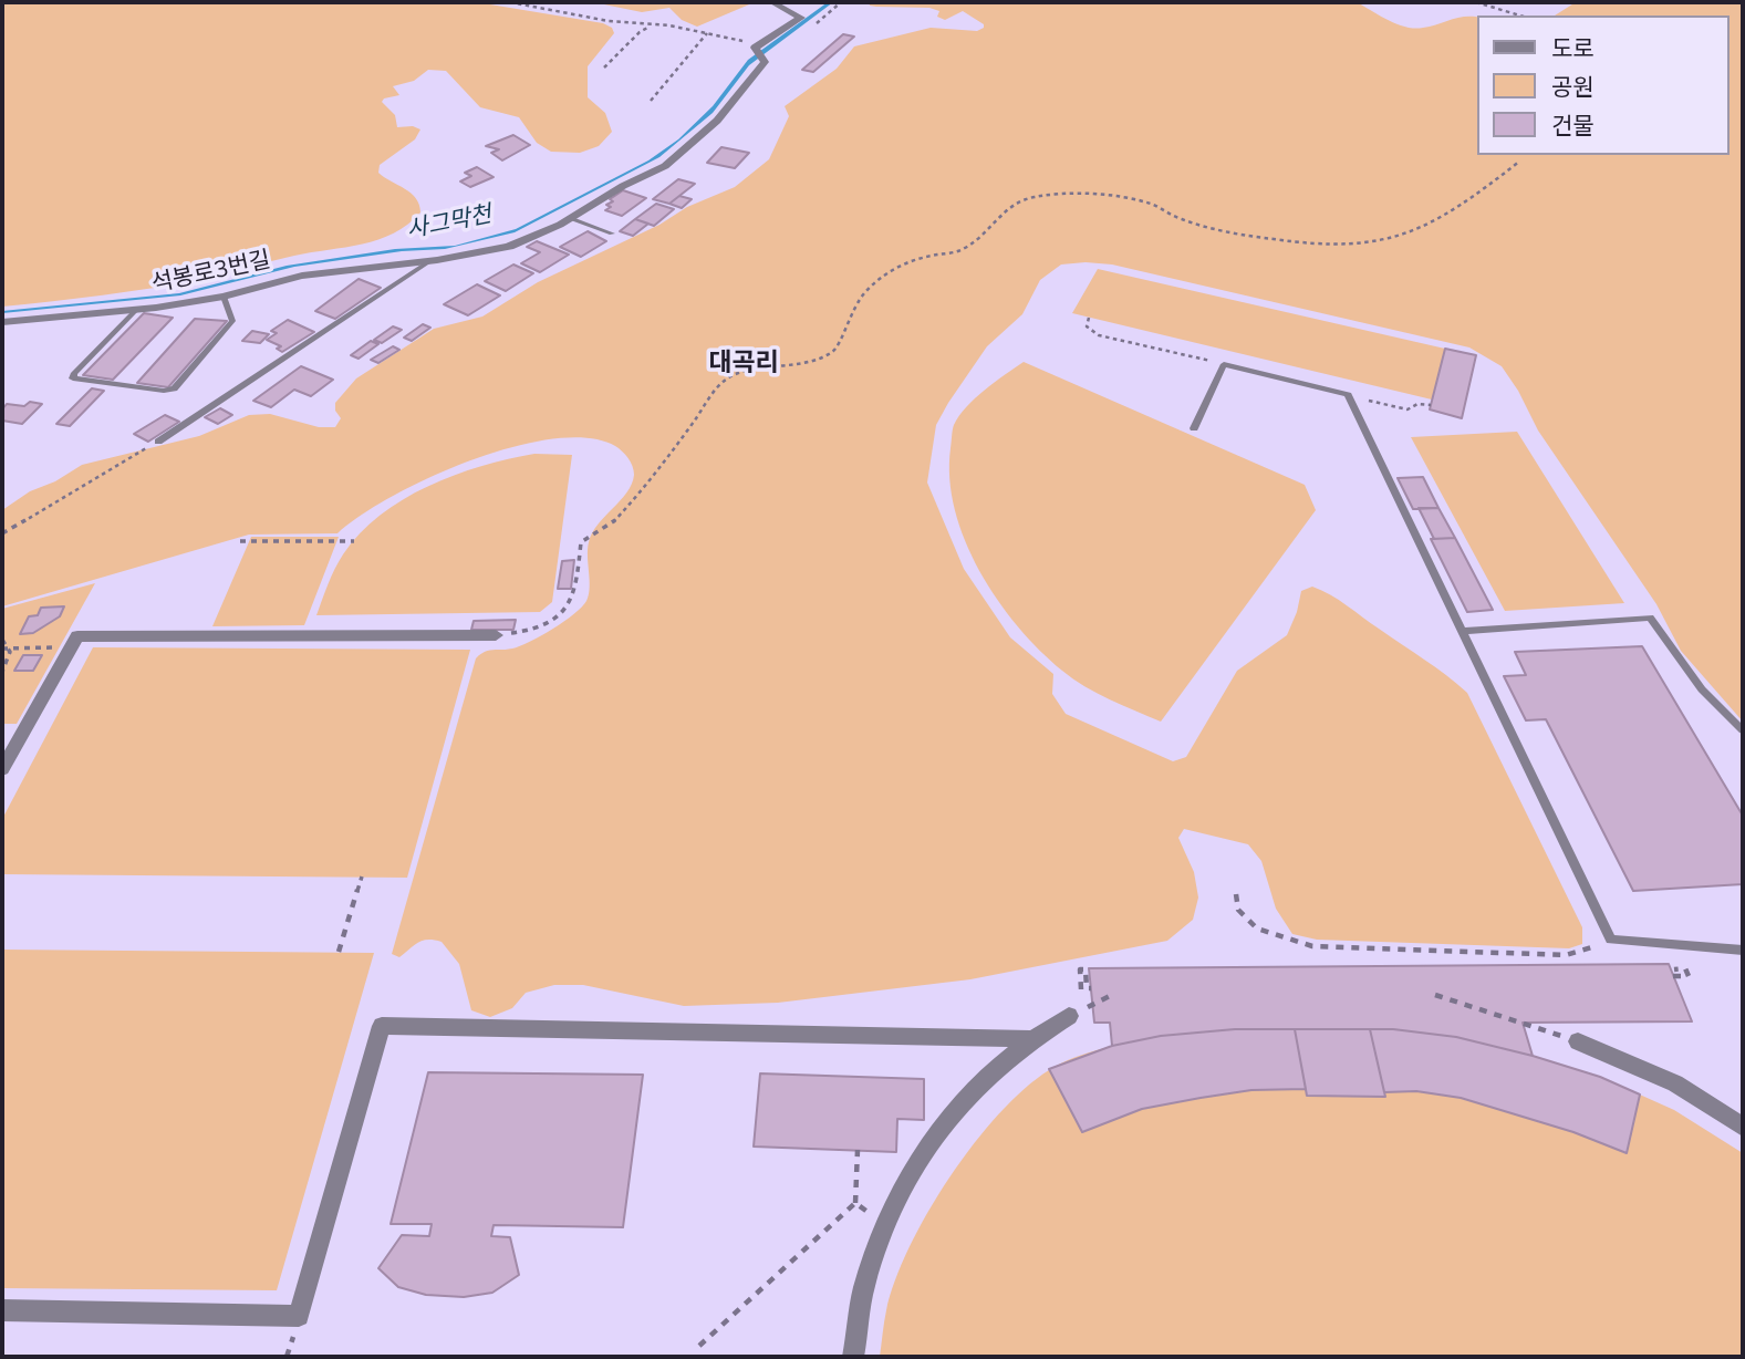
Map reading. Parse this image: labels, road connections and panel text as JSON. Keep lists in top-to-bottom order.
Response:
{
  "streets": {
    "street": ["석봉로3번길"]
  },
  "districts": ["대곡리"],
  "water": ["사그막천"],
  "legend": ["도로", "공원", "건물"]
}
